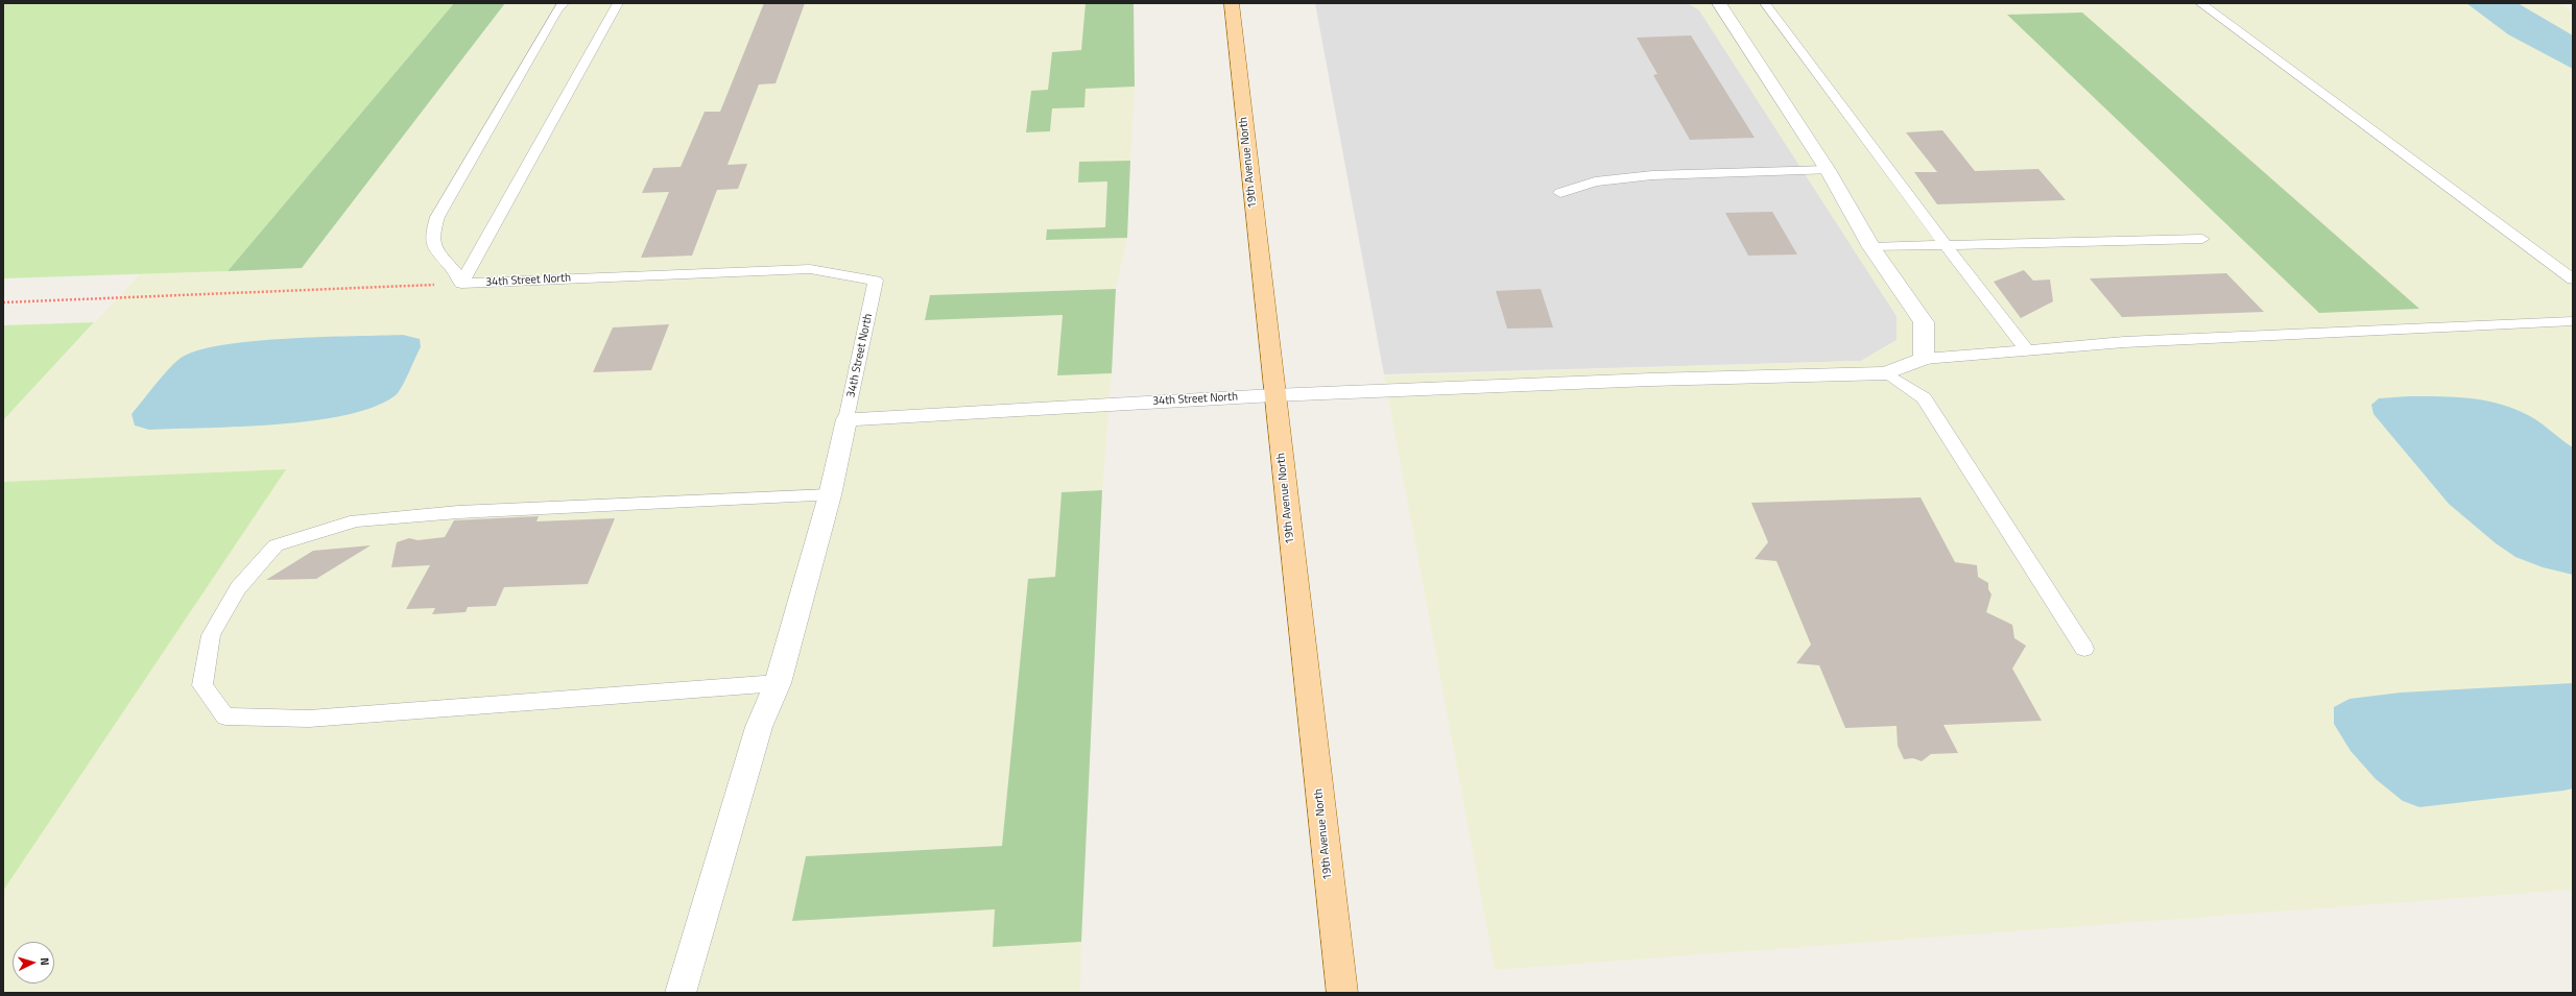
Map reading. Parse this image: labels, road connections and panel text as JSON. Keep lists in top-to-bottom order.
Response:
{
  "streets": {
    "main road": ["19th Avenue North"],
    "street": ["34th Street North"]
  },
  "crossings": [
    ["19th Avenue North", "34th Street North"]
  ],
  "north": "right"
}
